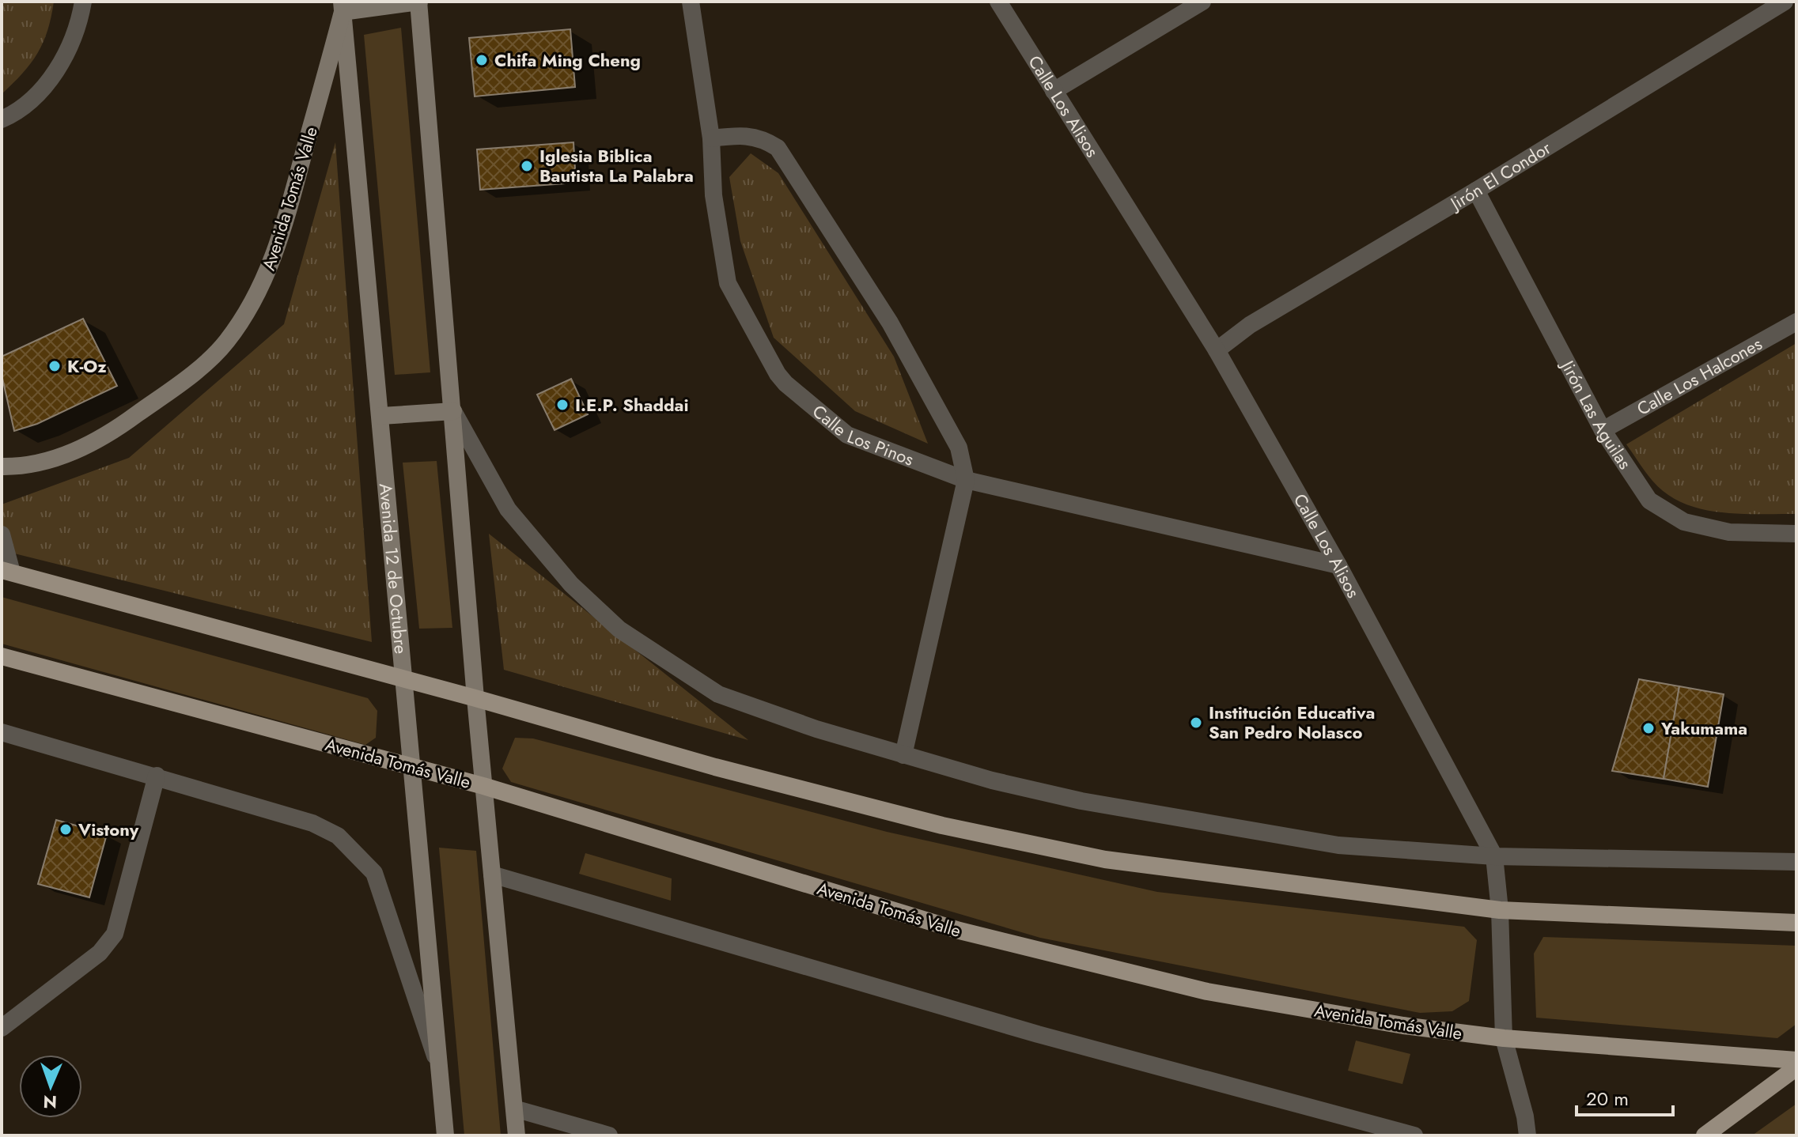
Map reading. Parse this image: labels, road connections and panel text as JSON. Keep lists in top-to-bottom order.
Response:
{
  "streets": {
    "main road": ["Avenida Tomás Valle", "Avenida 12 de Octubre"],
    "street": [
      "Calle Los Alisos",
      "Jirón El Condor",
      "Calle Los Halcones",
      "Jirón Las Aguilas",
      "Calle Los Pinos"
    ]
  },
  "crossings": [
    ["Calle Los Alisos", "Jirón El Condor"],
    ["Calle Los Alisos", "Avenida Tomás Valle"],
    ["Calle Los Alisos", "Calle Los Pinos"],
    ["Jirón El Condor", "Jirón Las Aguilas"],
    ["Avenida Tomás Valle", "Avenida 12 de Octubre"],
    ["Calle Los Halcones", "Jirón Las Aguilas"]
  ],
  "places": [
    "Chifa Ming Cheng",
    "Iglesia Biblica Bautista La Palabra",
    "K-Oz",
    "I.E.P. Shaddai",
    "Institución Educativa San Pedro Nolasco",
    "Yakumama",
    "Vistony"
  ],
  "scale_bar": "20 m",
  "north": "bottom"
}
